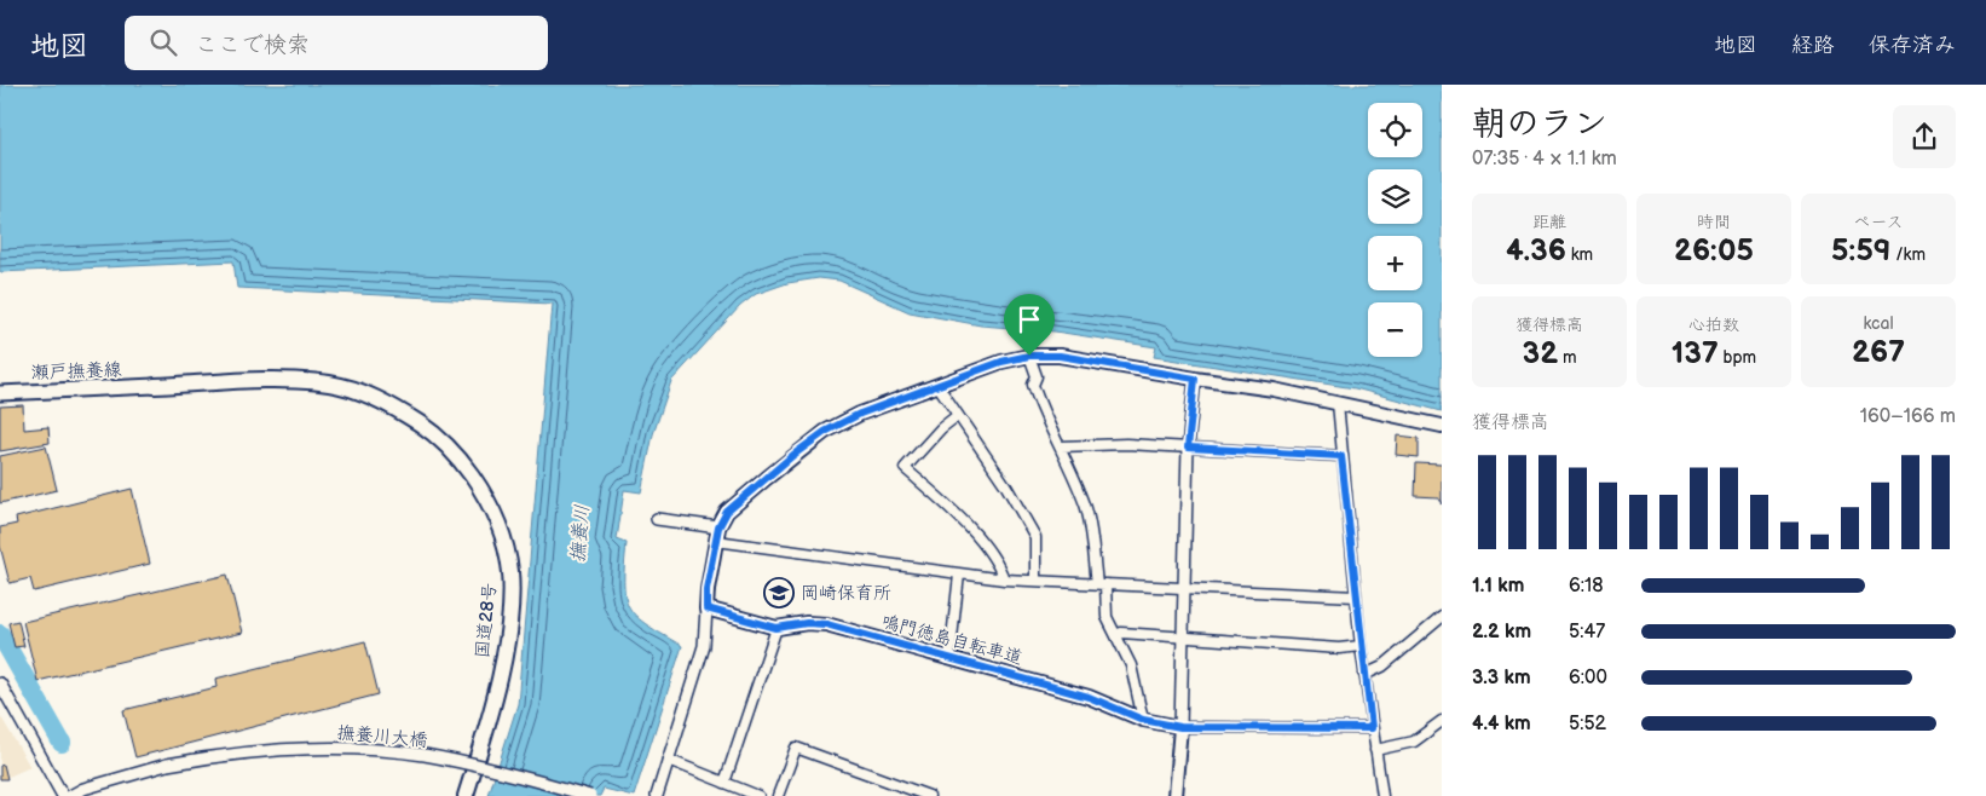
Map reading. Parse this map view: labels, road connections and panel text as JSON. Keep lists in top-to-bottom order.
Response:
{
  "streets": {
    "highway": ["国道28号"],
    "main road": ["瀬戸撫養線", "鳴門徳島自転車道"],
    "street": ["撫養川大橋"]
  },
  "crossings": [
    ["瀬戸撫養線", "国道28号"]
  ],
  "water": ["撫養川"],
  "places": {
    "school or university": ["岡崎保育所"]
  },
  "page": {
    "header": "地図",
    "search": "ここで検索",
    "nav": ["地図", "経路", "保存済み"],
    "heading": ["朝のラン", "07:35 · 4 × 1.1 km"],
    "map_buttons": ["+", "−"],
    "stats": [
      ["距離", "4.36 km"],
      ["時間", "26:05"],
      ["ペース", "5:59 /km"],
      ["獲得標高", "32 m"],
      ["心拍数", "137 bpm"],
      ["kcal", "267"]
    ],
    "chart": ["獲得標高", "160–166 m"],
    "list": [
      {
        "name": "1.1 km",
        "note": "6:18"
      },
      {
        "name": "2.2 km",
        "note": "5:47"
      },
      {
        "name": "3.3 km",
        "note": "6:00"
      },
      {
        "name": "4.4 km",
        "note": "5:52"
      }
    ]
  }
}
